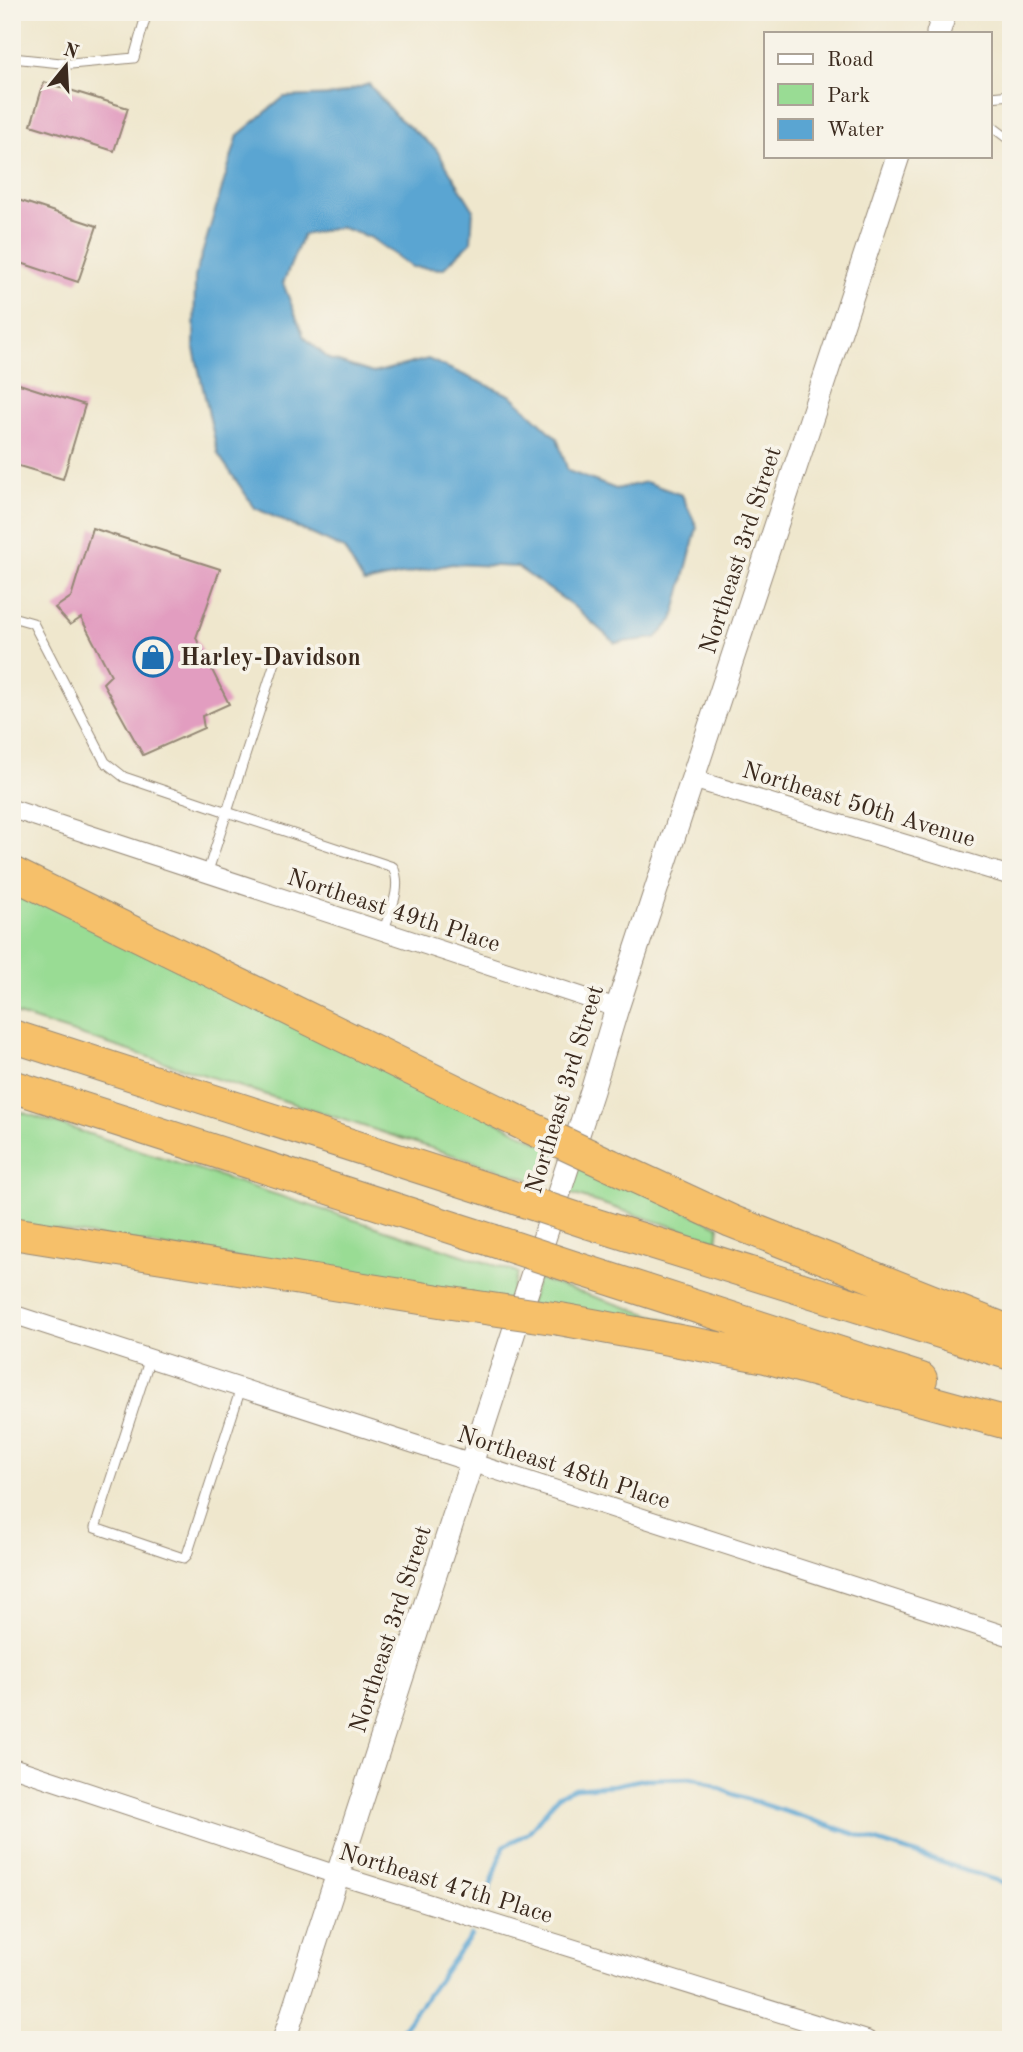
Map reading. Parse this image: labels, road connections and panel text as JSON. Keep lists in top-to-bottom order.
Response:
{
  "streets": {
    "street": [
      "Northeast 3rd Street",
      "Northeast 50th Avenue",
      "Northeast 49th Place",
      "Northeast 48th Place",
      "Northeast 47th Place"
    ]
  },
  "crossings": [
    ["Northeast 3rd Street", "Northeast 50th Avenue"],
    ["Northeast 3rd Street", "Northeast 49th Place"],
    ["Northeast 3rd Street", "Northeast 48th Place"],
    ["Northeast 3rd Street", "Northeast 47th Place"]
  ],
  "places": {
    "shop": ["Harley-Davidson"]
  },
  "legend": ["Road", "Park", "Water"],
  "north": "top"
}
